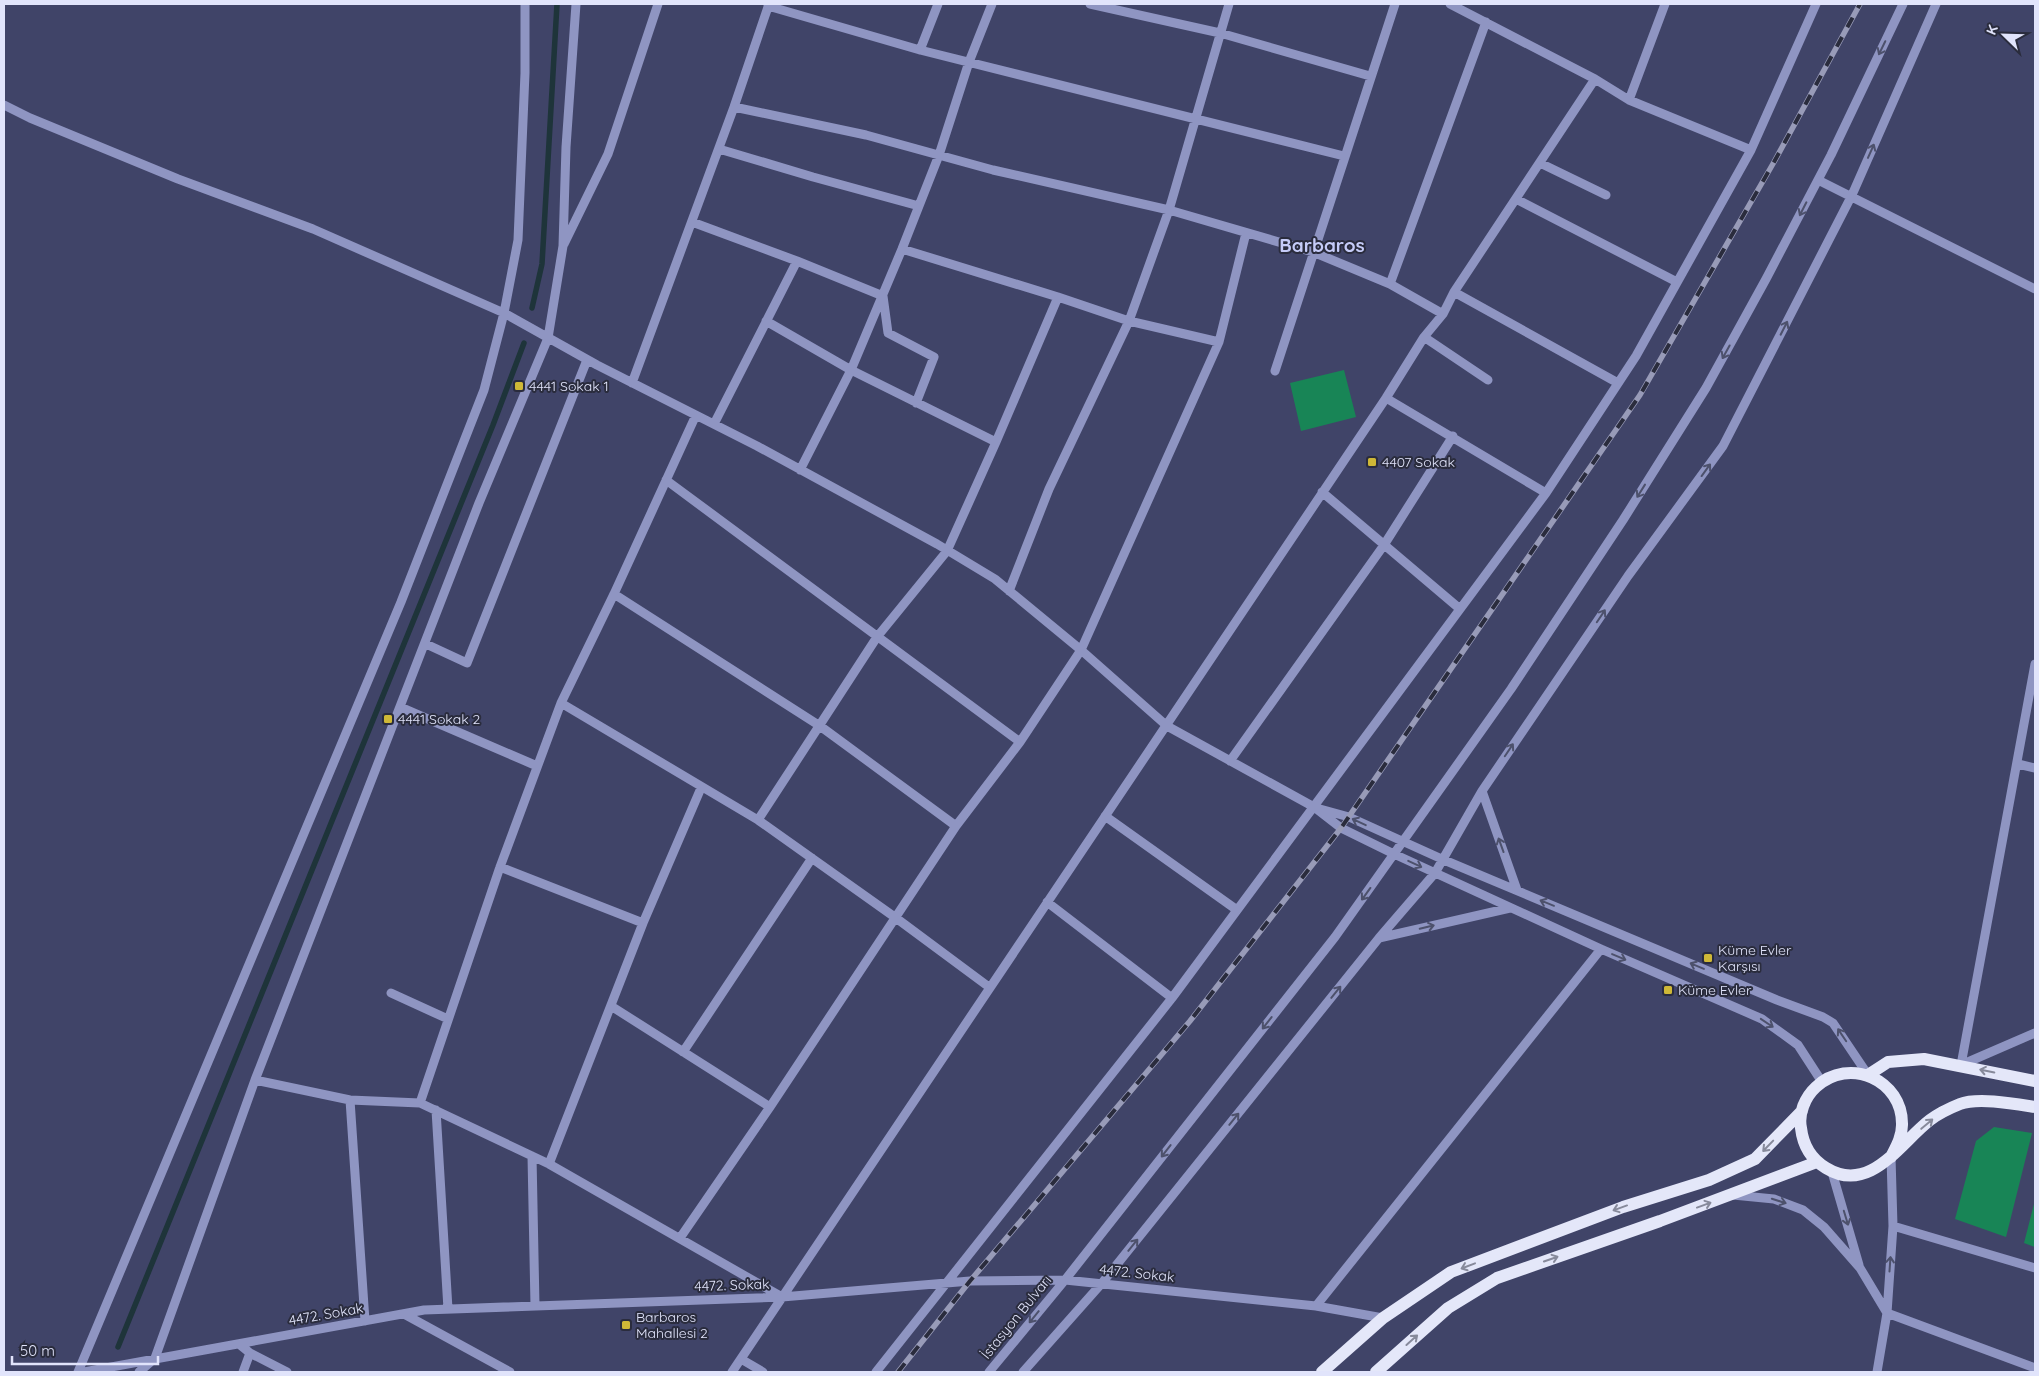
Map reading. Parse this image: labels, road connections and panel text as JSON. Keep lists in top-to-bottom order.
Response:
{
  "streets": {
    "street": ["4472. Sokak", "İstasyon Bulvarı"]
  },
  "crossings": [
    ["4472. Sokak", "İstasyon Bulvarı"]
  ],
  "districts": ["Barbaros"],
  "places": {
    "transit": [
      "4441 Sokak 1",
      "4407 Sokak",
      "4441 Sokak 2",
      "Küme Evler Karşısı",
      "Küme Evler",
      "Barbaros Mahallesi 2"
    ]
  },
  "scale_bar": "50 m",
  "north": "top left"
}
